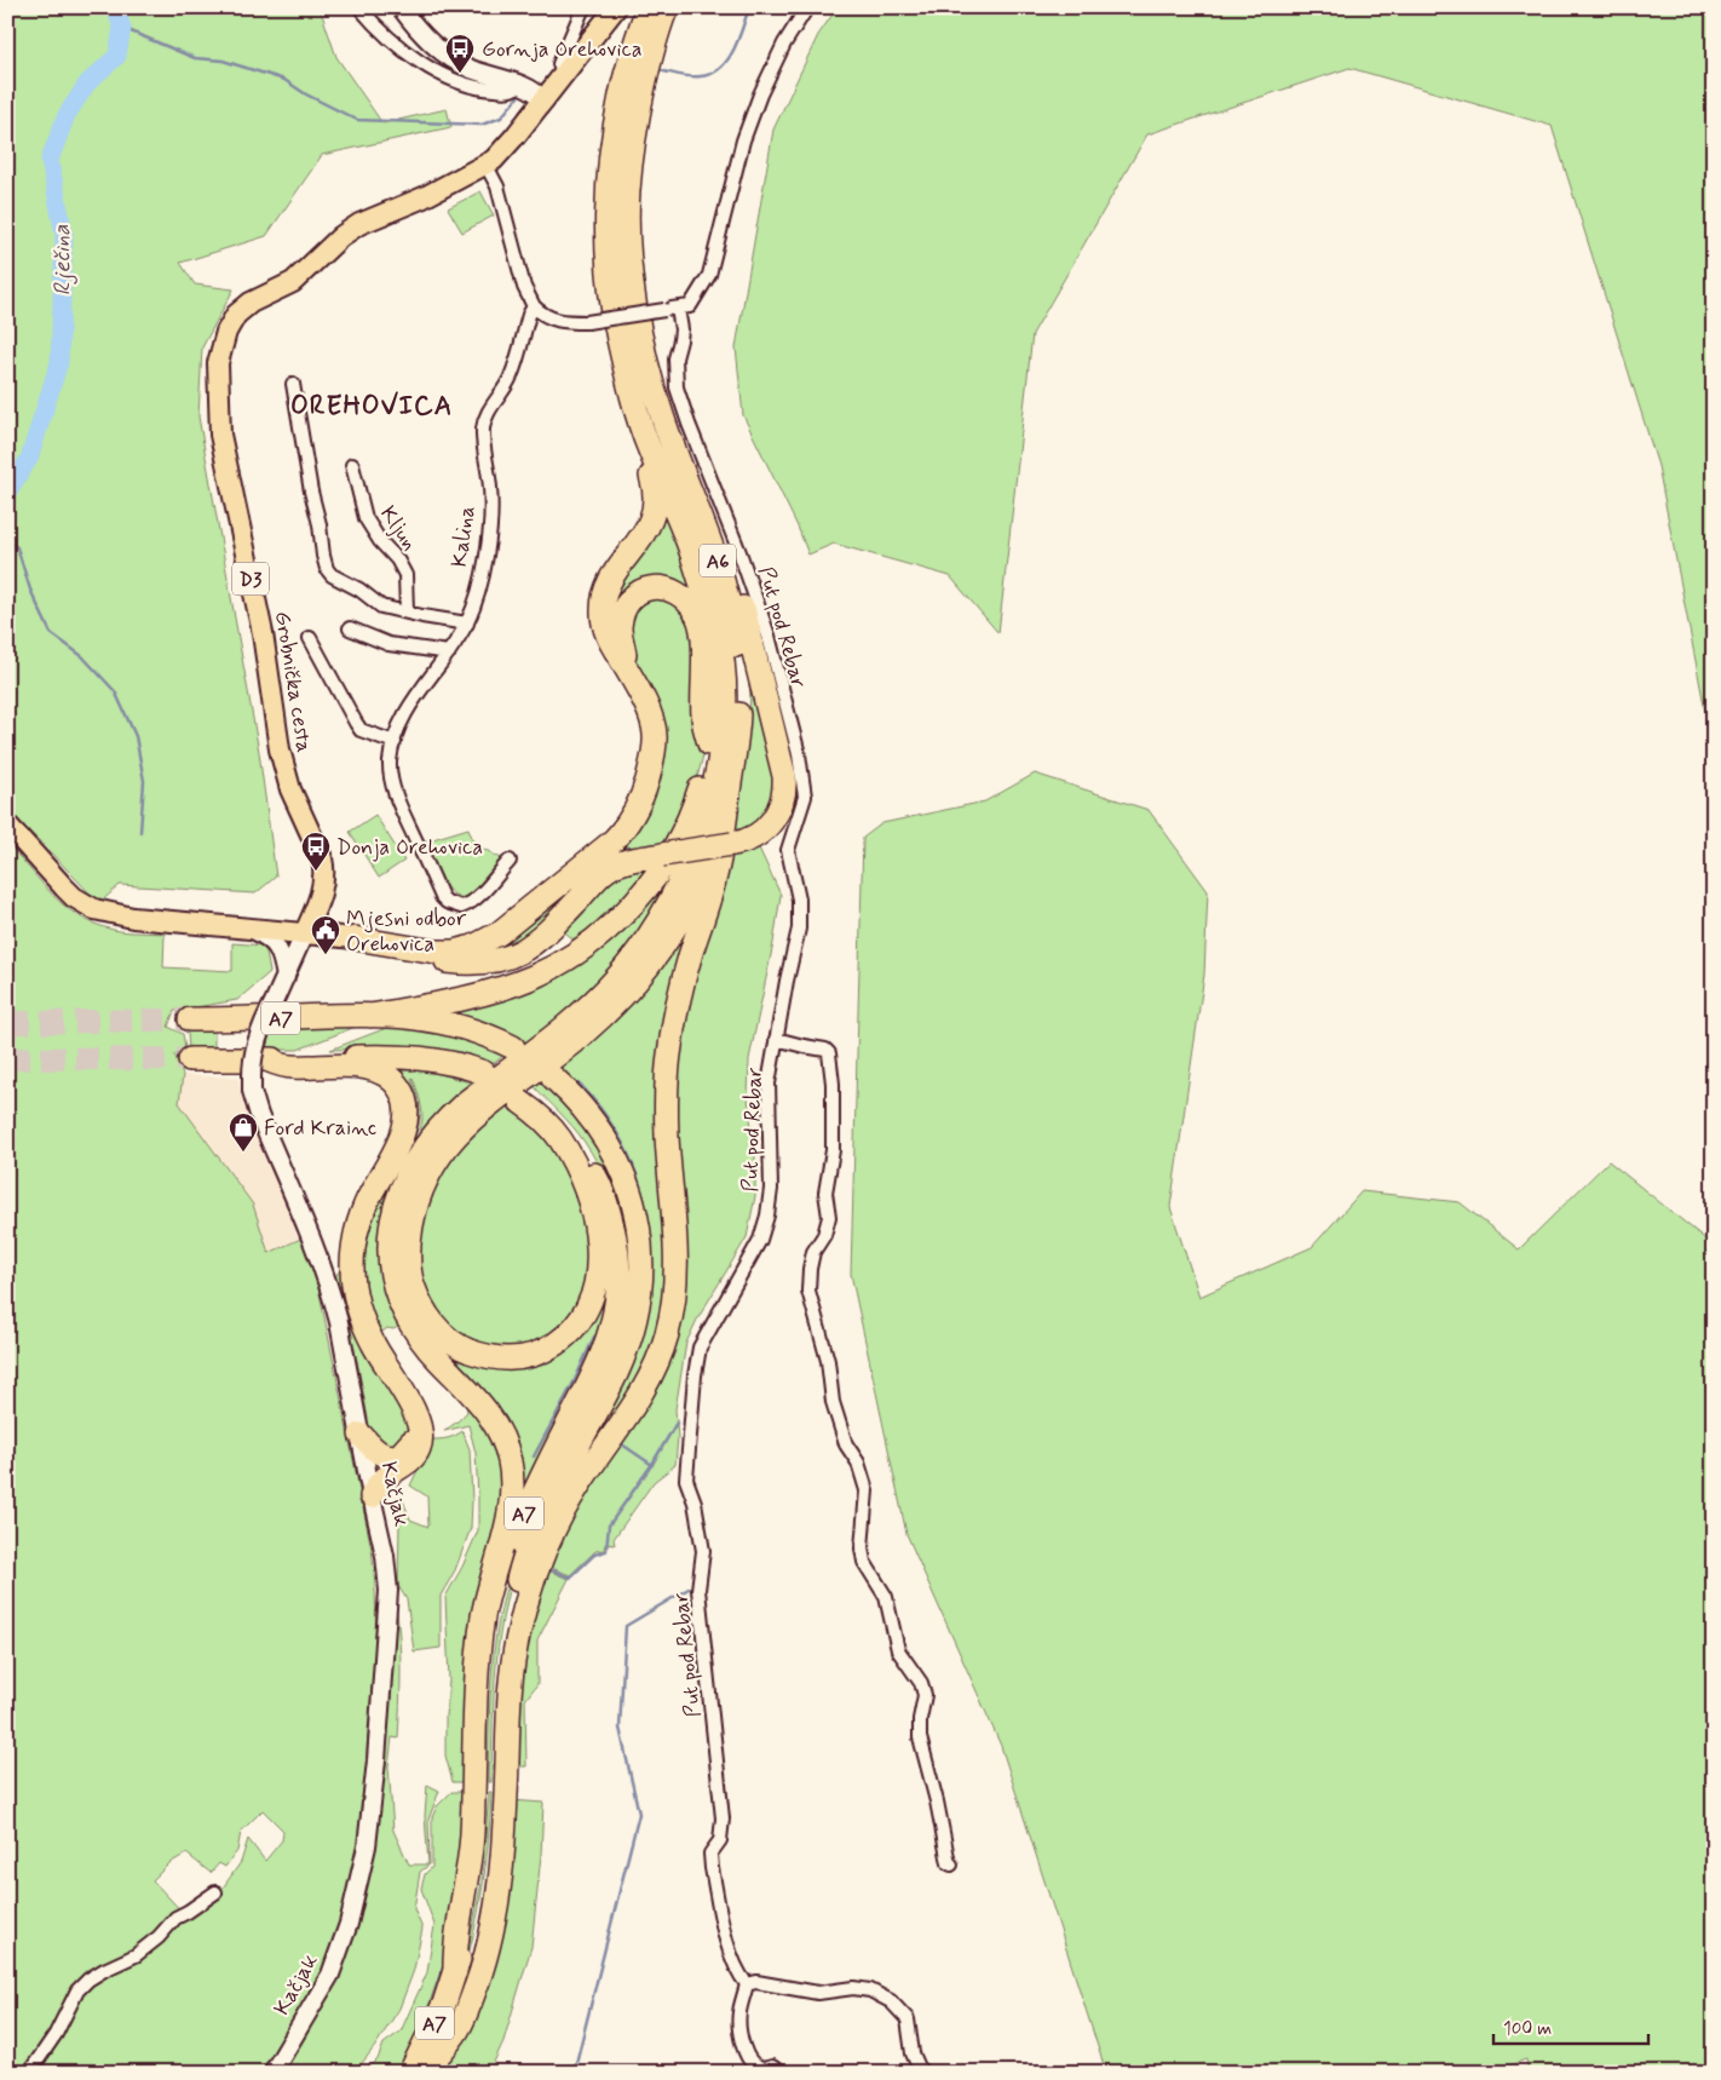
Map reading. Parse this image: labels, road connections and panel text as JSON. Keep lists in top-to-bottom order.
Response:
{
  "streets": {
    "highway": ["A6", "A7"],
    "main road": ["D3", "Grobnička cesta", "Kačjak"],
    "street": ["Kljun", "Kalina", "Put pod Rebar"]
  },
  "crossings": [
    ["A6", "A7"],
    ["D3", "Grobnička cesta"],
    ["Grobnička cesta", "Kačjak"],
    ["A7", "Kačjak"]
  ],
  "districts": ["OREHOVICA"],
  "water": ["Rječina"],
  "places": {
    "bus stop": ["Gornja Orehovica", "Donja Orehovica"],
    "public building": ["Mjesni odbor Orehovica"],
    "shop": ["Ford Krainc"]
  },
  "scale_bar": "100 m"
}
